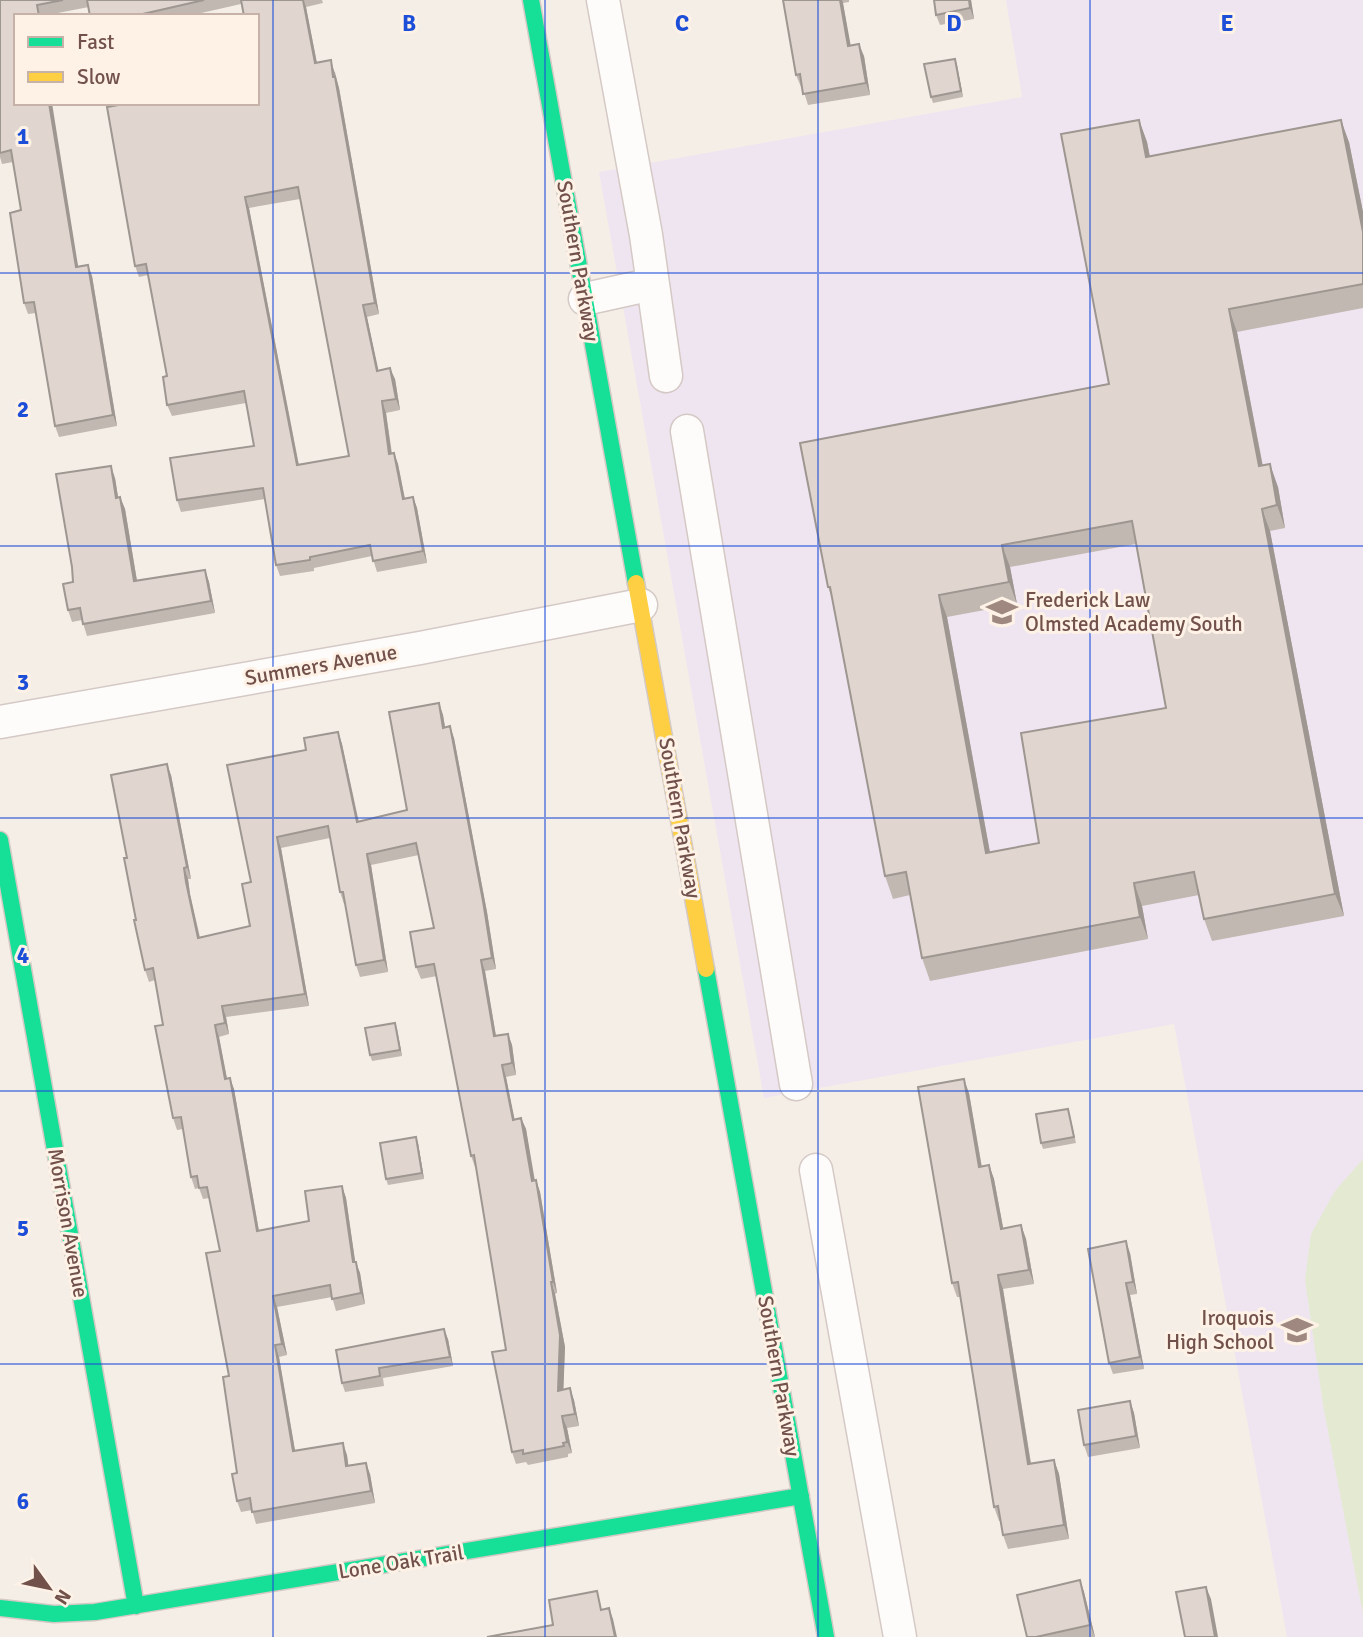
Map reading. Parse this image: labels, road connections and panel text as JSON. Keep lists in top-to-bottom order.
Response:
{
  "streets": {
    "main road": ["Southern Parkway", "Morrison Avenue", "Lone Oak Trail"],
    "street": ["Summers Avenue"]
  },
  "crossings": [
    ["Southern Parkway", "Summers Avenue"],
    ["Southern Parkway", "Lone Oak Trail"],
    ["Morrison Avenue", "Lone Oak Trail"]
  ],
  "places": {
    "school or university": ["Frederick Law Olmsted Academy South", "Iroquois High School"]
  },
  "legend": ["Fast", "Slow"],
  "north": "bottom right",
  "grid": {
    "columns": [
      "B",
      "C",
      "D",
      "E"
    ],
    "rows": [
      "1",
      "2",
      "3",
      "4",
      "5",
      "6"
    ]
  }
}
